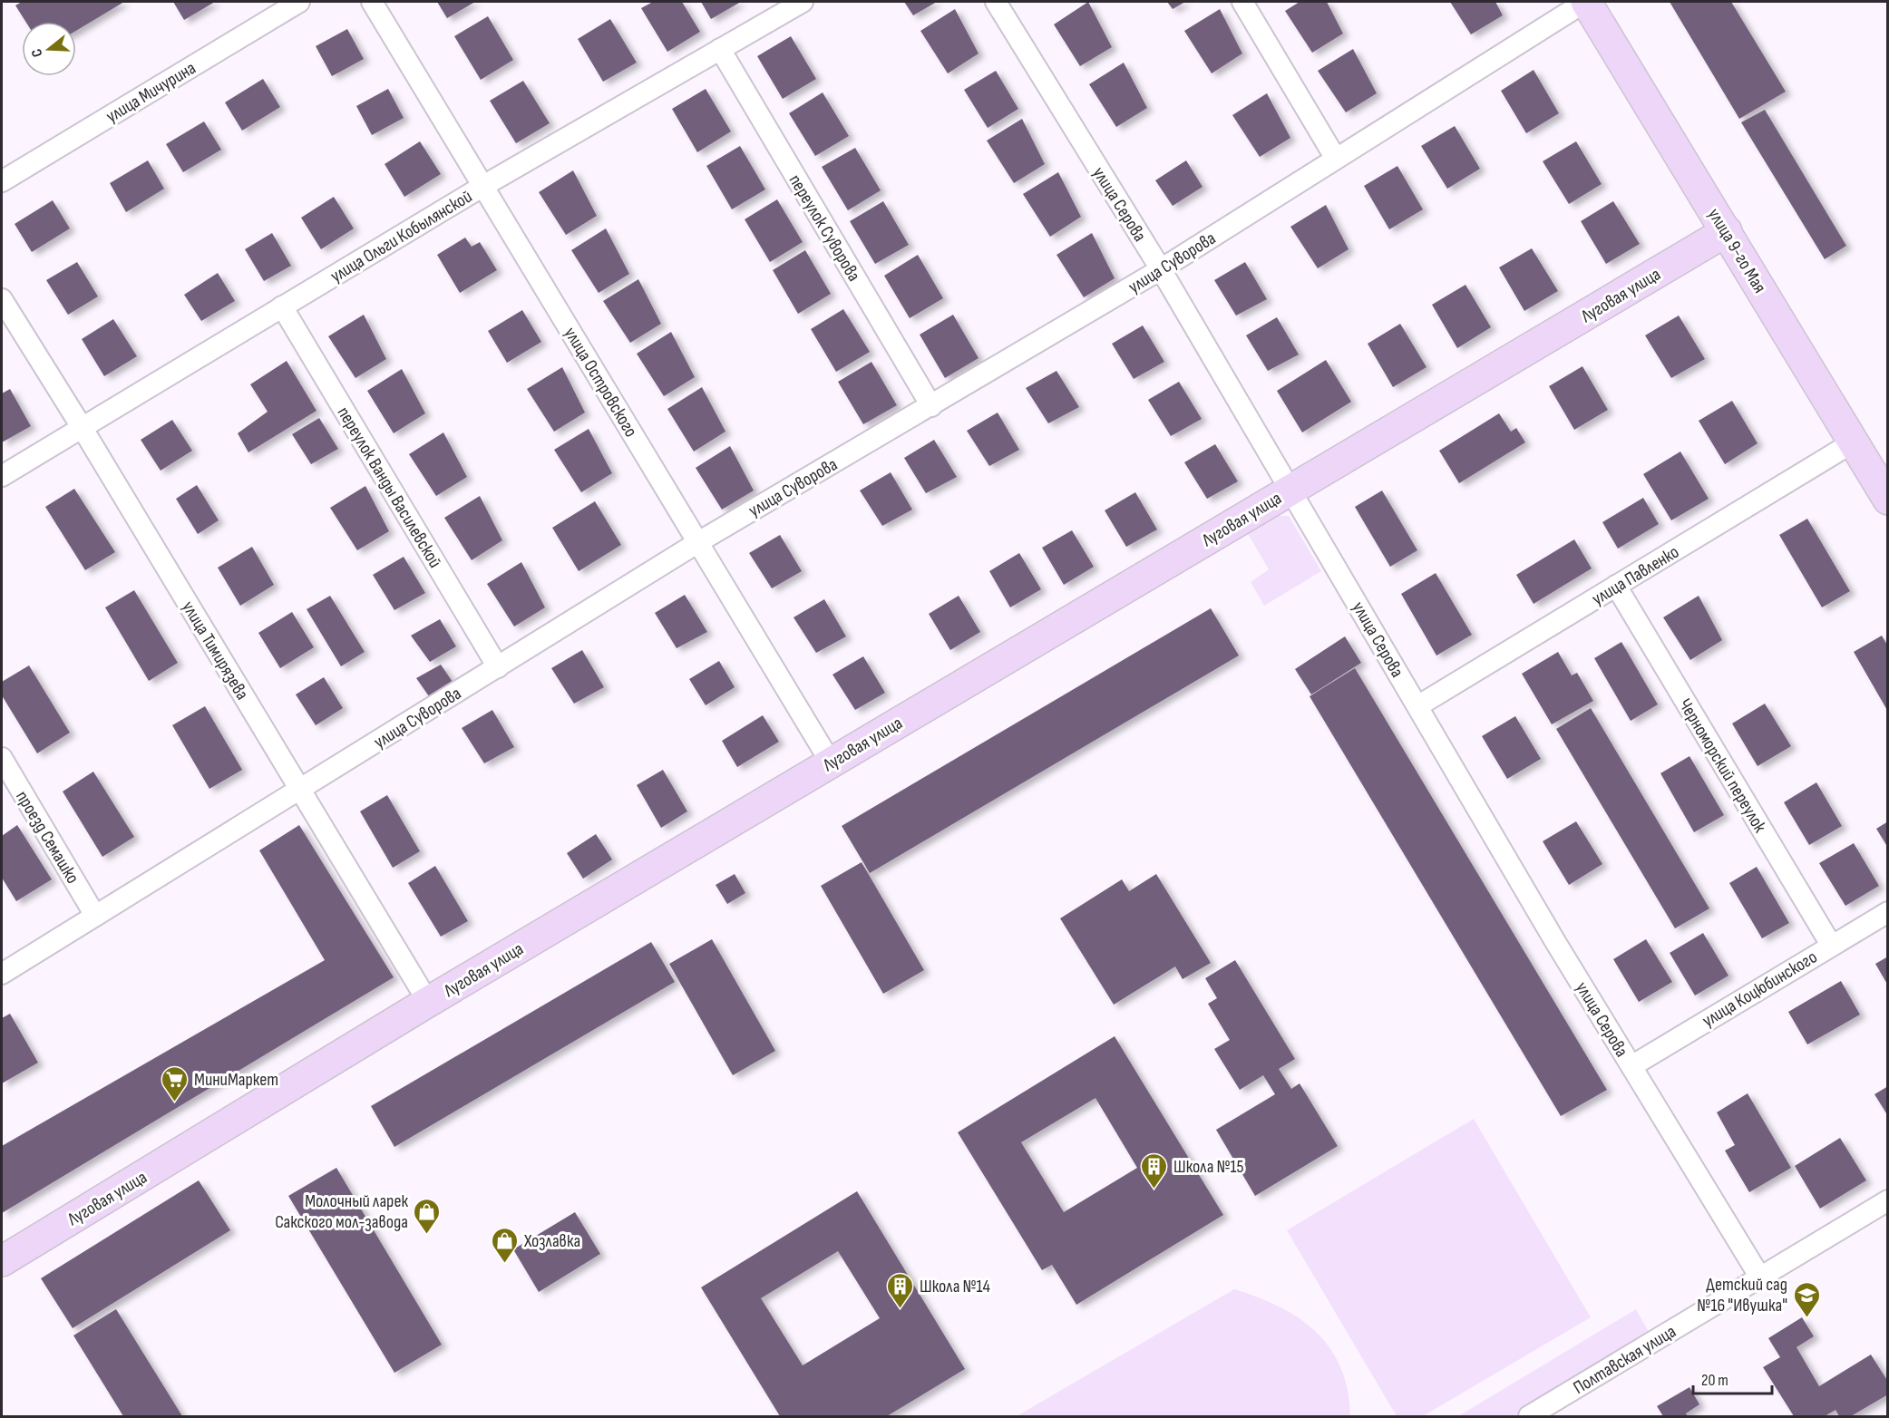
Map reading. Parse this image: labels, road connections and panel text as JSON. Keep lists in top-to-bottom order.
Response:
{
  "streets": {
    "street": [
      "улица Мичурина",
      "улица Серова",
      "переулок Суворова",
      "улица Ольги Кобылянской",
      "улица 9-го Мая",
      "улица Суворова",
      "Луговая улица",
      "улица Островского",
      "переулок Ванды Василевской",
      "улица Павленко",
      "улица Тимирязева",
      "Черноморский переулок",
      "проезд Семашко",
      "улица Коцюбинского",
      "Полтавская улица"
    ]
  },
  "crossings": [
    ["улица Серова", "улица Суворова"],
    ["улица Серова", "Луговая улица"],
    ["улица Серова", "улица Павленко"],
    ["улица Серова", "улица Коцюбинского"],
    ["улица Серова", "Полтавская улица"],
    ["переулок Суворова", "улица Ольги Кобылянской"],
    ["переулок Суворова", "улица Суворова"],
    ["улица Ольги Кобылянской", "улица Островского"],
    ["улица Ольги Кобылянской", "переулок Ванды Василевской"],
    ["улица Ольги Кобылянской", "улица Тимирязева"],
    ["улица 9-го Мая", "улица Суворова"],
    ["улица 9-го Мая", "Луговая улица"],
    ["улица 9-го Мая", "улица Павленко"],
    ["улица Суворова", "улица Островского"],
    ["улица Суворова", "переулок Ванды Василевской"],
    ["улица Суворова", "улица Тимирязева"],
    ["улица Суворова", "проезд Семашко"],
    ["Луговая улица", "улица Островского"],
    ["Луговая улица", "улица Тимирязева"],
    ["улица Павленко", "Черноморский переулок"],
    ["Черноморский переулок", "улица Коцюбинского"]
  ],
  "places": {
    "supermarket": ["МиниМаркет"],
    "building": ["Школа №15", "Школа №14"],
    "shop": ["Молочный ларек Сакского мол-завода", "Хозлавка"],
    "school or university": ["Детский сад №16 \"Ивушка\""]
  },
  "scale_bar": "20 m",
  "north": "left"
}
